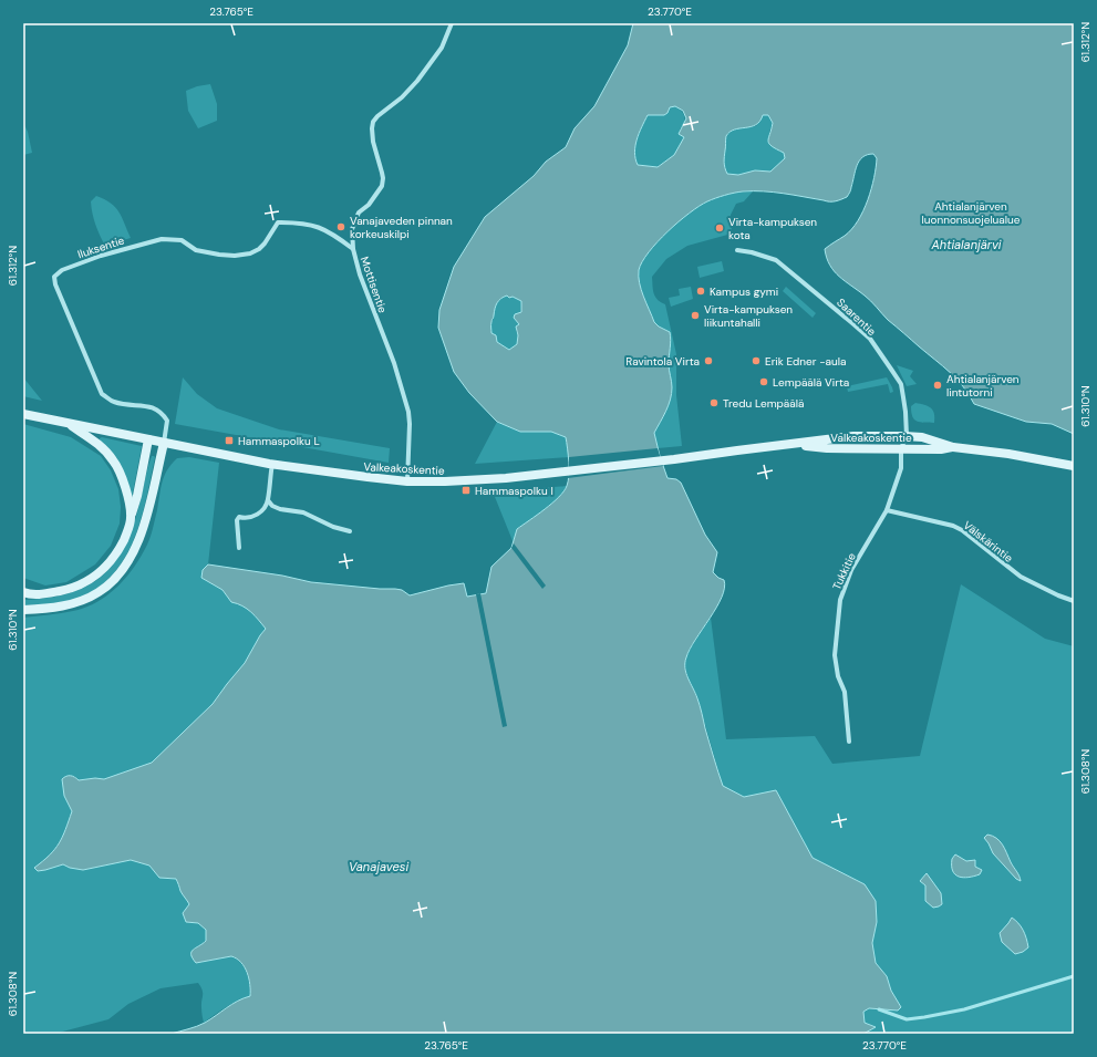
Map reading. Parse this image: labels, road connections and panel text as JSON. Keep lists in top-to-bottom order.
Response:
{
  "streets": {
    "street": [
      "Iluksentie",
      "Mottisentie",
      "Saarentie",
      "Valkeakoskentie",
      "Välskärintie",
      "Tukkitie"
    ]
  },
  "crossings": [
    ["Iluksentie", "Mottisentie"],
    ["Iluksentie", "Valkeakoskentie"],
    ["Mottisentie", "Valkeakoskentie"],
    ["Saarentie", "Valkeakoskentie"],
    ["Saarentie", "Tukkitie"],
    ["Valkeakoskentie", "Tukkitie"],
    ["Välskärintie", "Tukkitie"]
  ],
  "water": ["Ahtialanjärvi", "Vanajavesi"],
  "parks": ["Ahtialanjärven luonnonsuojelualue"],
  "places": {
    "other": [
      "Vanajaveden pinnan korkeuskilpi",
      "Virta-kampuksen kota",
      "Kampus gymi",
      "Virta-kampuksen liikuntahalli",
      "Ravintola Virta",
      "Erik Edner -aula",
      "Lempäälä Virta",
      "Ahtialanjärven lintutorni",
      "Tredu Lempäälä"
    ],
    "transit": ["Hammaspolku L", "Hammaspolku I"]
  },
  "coordinates": [
    "23.765°E",
    "23.770°E",
    "61.312°N",
    "61.310°N",
    "61.308°N"
  ]
}
